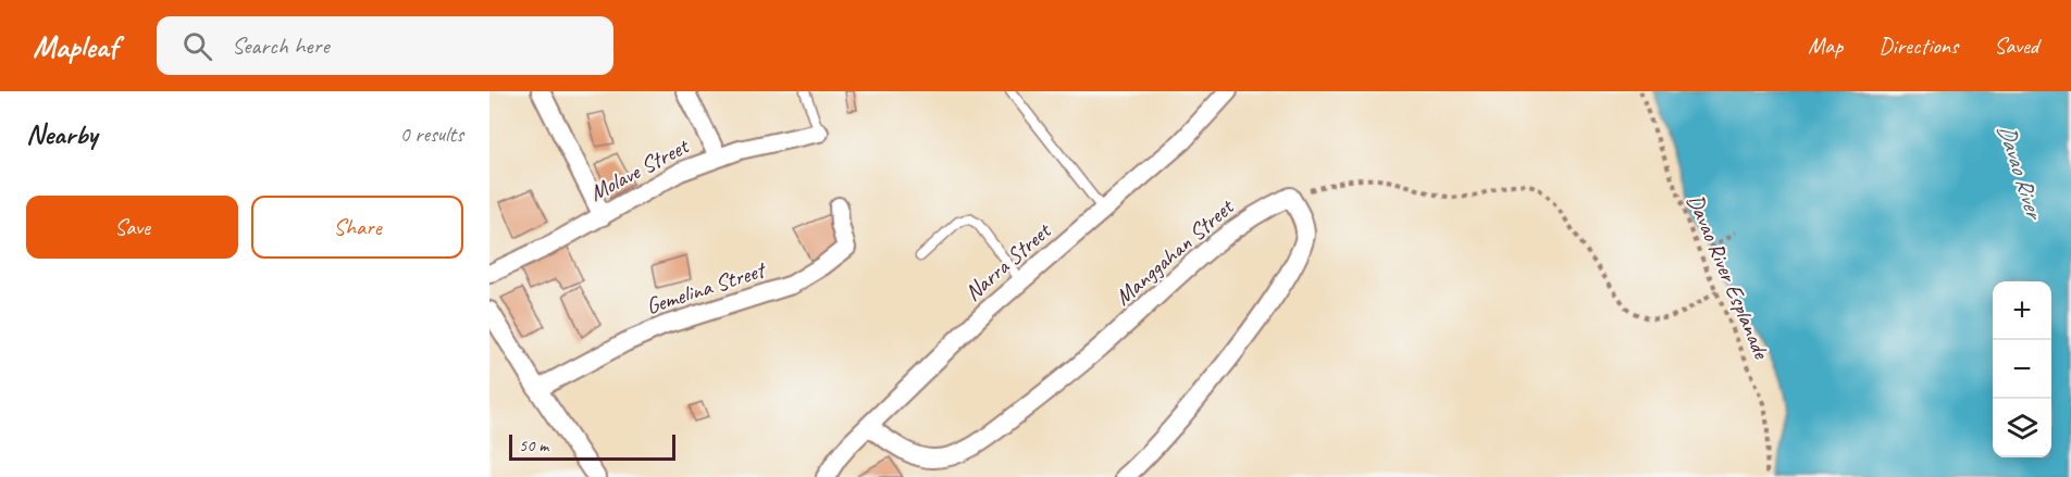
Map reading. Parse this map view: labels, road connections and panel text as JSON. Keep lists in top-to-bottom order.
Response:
{
  "streets": {
    "street": [
      "Molave Street",
      "Manggahan Street",
      "Narra Street",
      "Gemelina Street"
    ],
    "path": ["Davao River Esplanade"]
  },
  "crossings": [
    ["Manggahan Street", "Narra Street"]
  ],
  "water": ["Davao River"],
  "scale_bar": "50 m",
  "page": {
    "header": "Mapleaf",
    "search": "Search here",
    "nav": ["Map", "Directions", "Saved"],
    "heading": ["Nearby", "0 results"],
    "buttons": ["Save", "Share"],
    "map_buttons": ["+", "−"],
    "scale": "50 m"
  }
}
